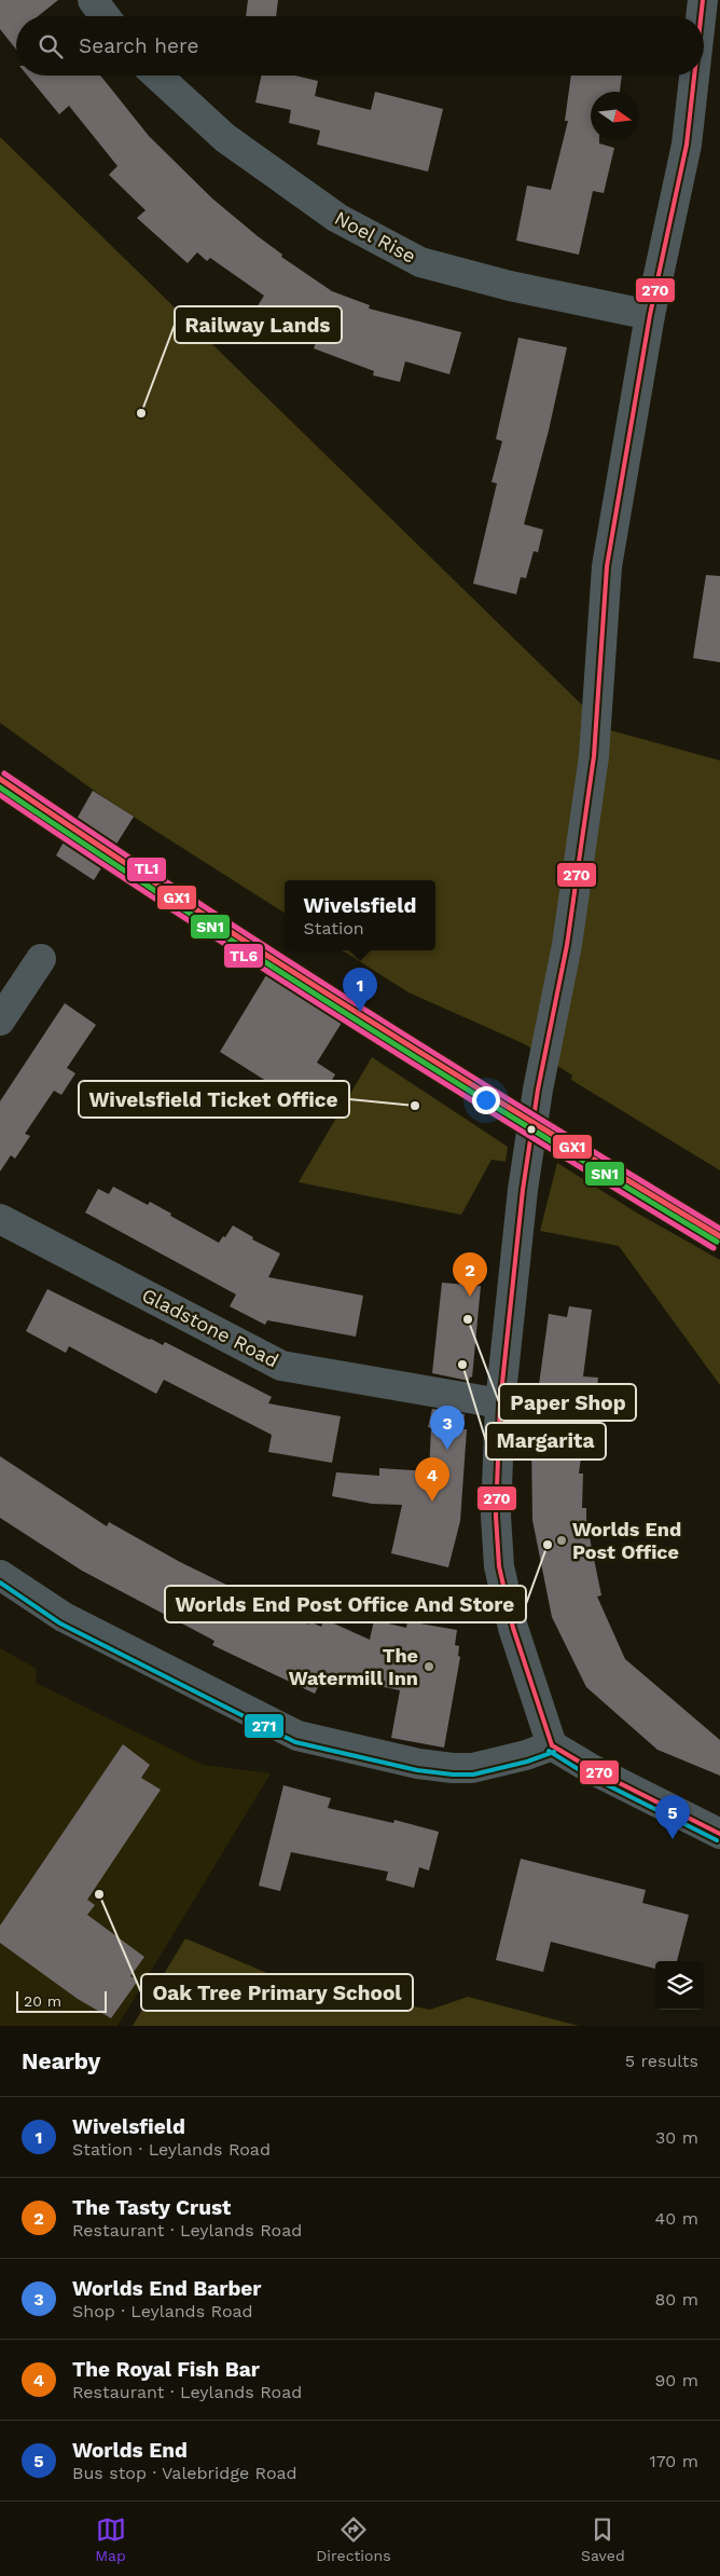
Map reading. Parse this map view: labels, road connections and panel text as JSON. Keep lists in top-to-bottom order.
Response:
{
  "streets": {
    "street": ["Noel Rise", "Gladstone Road"]
  },
  "places": [
    "Railway Lands",
    "Wivelsfield Ticket Office",
    "Paper Shop",
    "Margarita",
    "Worlds End Post Office",
    "Worlds End Post Office And Store",
    "The Watermill Inn",
    "Oak Tree Primary School"
  ],
  "lines": [
    "transit line 270",
    "transit line TL1",
    "transit line GX1",
    "transit line SN1",
    "transit line TL6",
    "transit line 271"
  ],
  "scale_bar": "20 m",
  "north": "right",
  "page": {
    "search": "Search here",
    "popup": ["Wivelsfield", "Station"],
    "pins": [
      "1",
      "2",
      "3",
      "4",
      "5"
    ],
    "scale": "20 m",
    "heading": ["Nearby", "5 results"],
    "list": [
      {
        "mark": "1",
        "name": "Wivelsfield",
        "note": "Station · Leylands Road",
        "value": "30 m"
      },
      {
        "mark": "2",
        "name": "The Tasty Crust",
        "note": "Restaurant · Leylands Road",
        "value": "40 m"
      },
      {
        "mark": "3",
        "name": "Worlds End Barber",
        "note": "Shop · Leylands Road",
        "value": "80 m"
      },
      {
        "mark": "4",
        "name": "The Royal Fish Bar",
        "note": "Restaurant · Leylands Road",
        "value": "90 m"
      },
      {
        "mark": "5",
        "name": "Worlds End",
        "note": "Bus stop · Valebridge Road",
        "value": "170 m"
      }
    ],
    "nav": ["Map", "Directions", "Saved"]
  }
}
